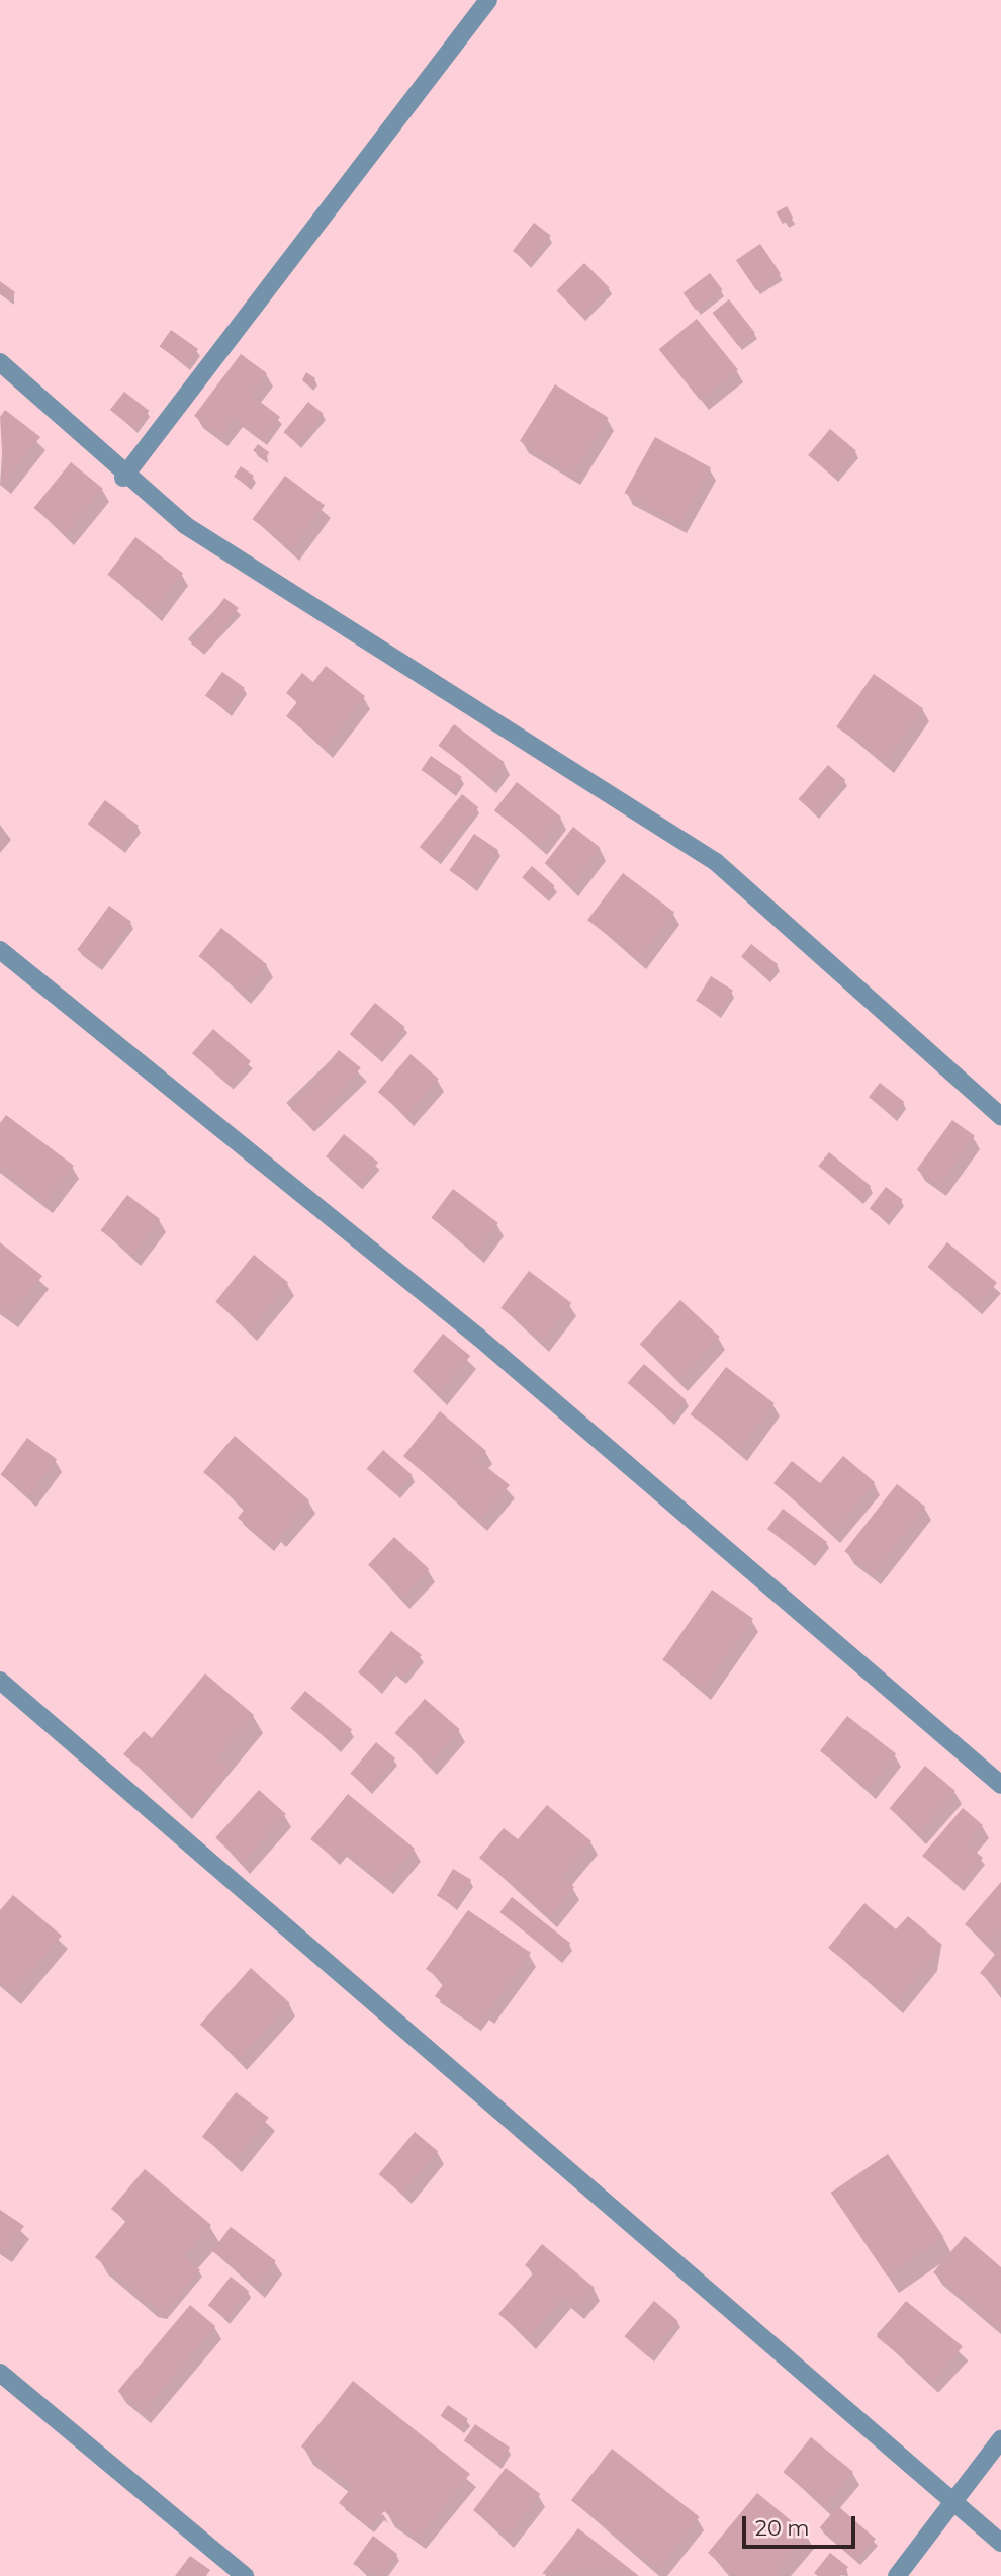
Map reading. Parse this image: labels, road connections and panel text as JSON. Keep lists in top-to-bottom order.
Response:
{
  "scale_bar": "20 m"
}
